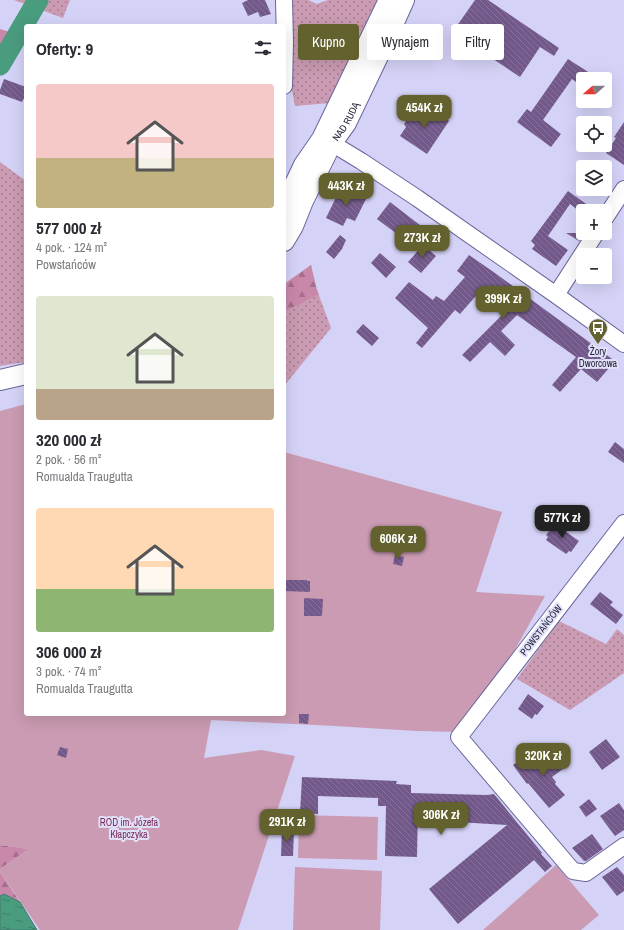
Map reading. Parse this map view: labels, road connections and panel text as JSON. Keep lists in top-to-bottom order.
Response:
{
  "streets": {
    "main road": ["NAD RUDĄ"],
    "street": ["POWSTAŃCÓW"]
  },
  "parks": ["ROD im. Józefa Kłapczyka"],
  "places": {
    "bus stop": ["Żory Dworcowa"]
  },
  "north": "left",
  "page": {
    "chip": ["Kupno", "Wynajem", "Filtry"],
    "heading": "Oferty: 9",
    "map_buttons": ["+", "−"],
    "list": [
      {
        "name": "577 000 zł",
        "note": "4 pok. · 124 m² · Powstańców"
      },
      {
        "name": "320 000 zł",
        "note": "2 pok. · 56 m² · Romualda Traugutta"
      },
      {
        "name": "306 000 zł",
        "note": "3 pok. · 74 m² · Romualda Traugutta"
      }
    ],
    "price": [
      "454K zł",
      "443K zł",
      "273K zł",
      "399K zł",
      "577K zł",
      "606K zł",
      "320K zł",
      "306K zł",
      "291K zł"
    ]
  }
}
